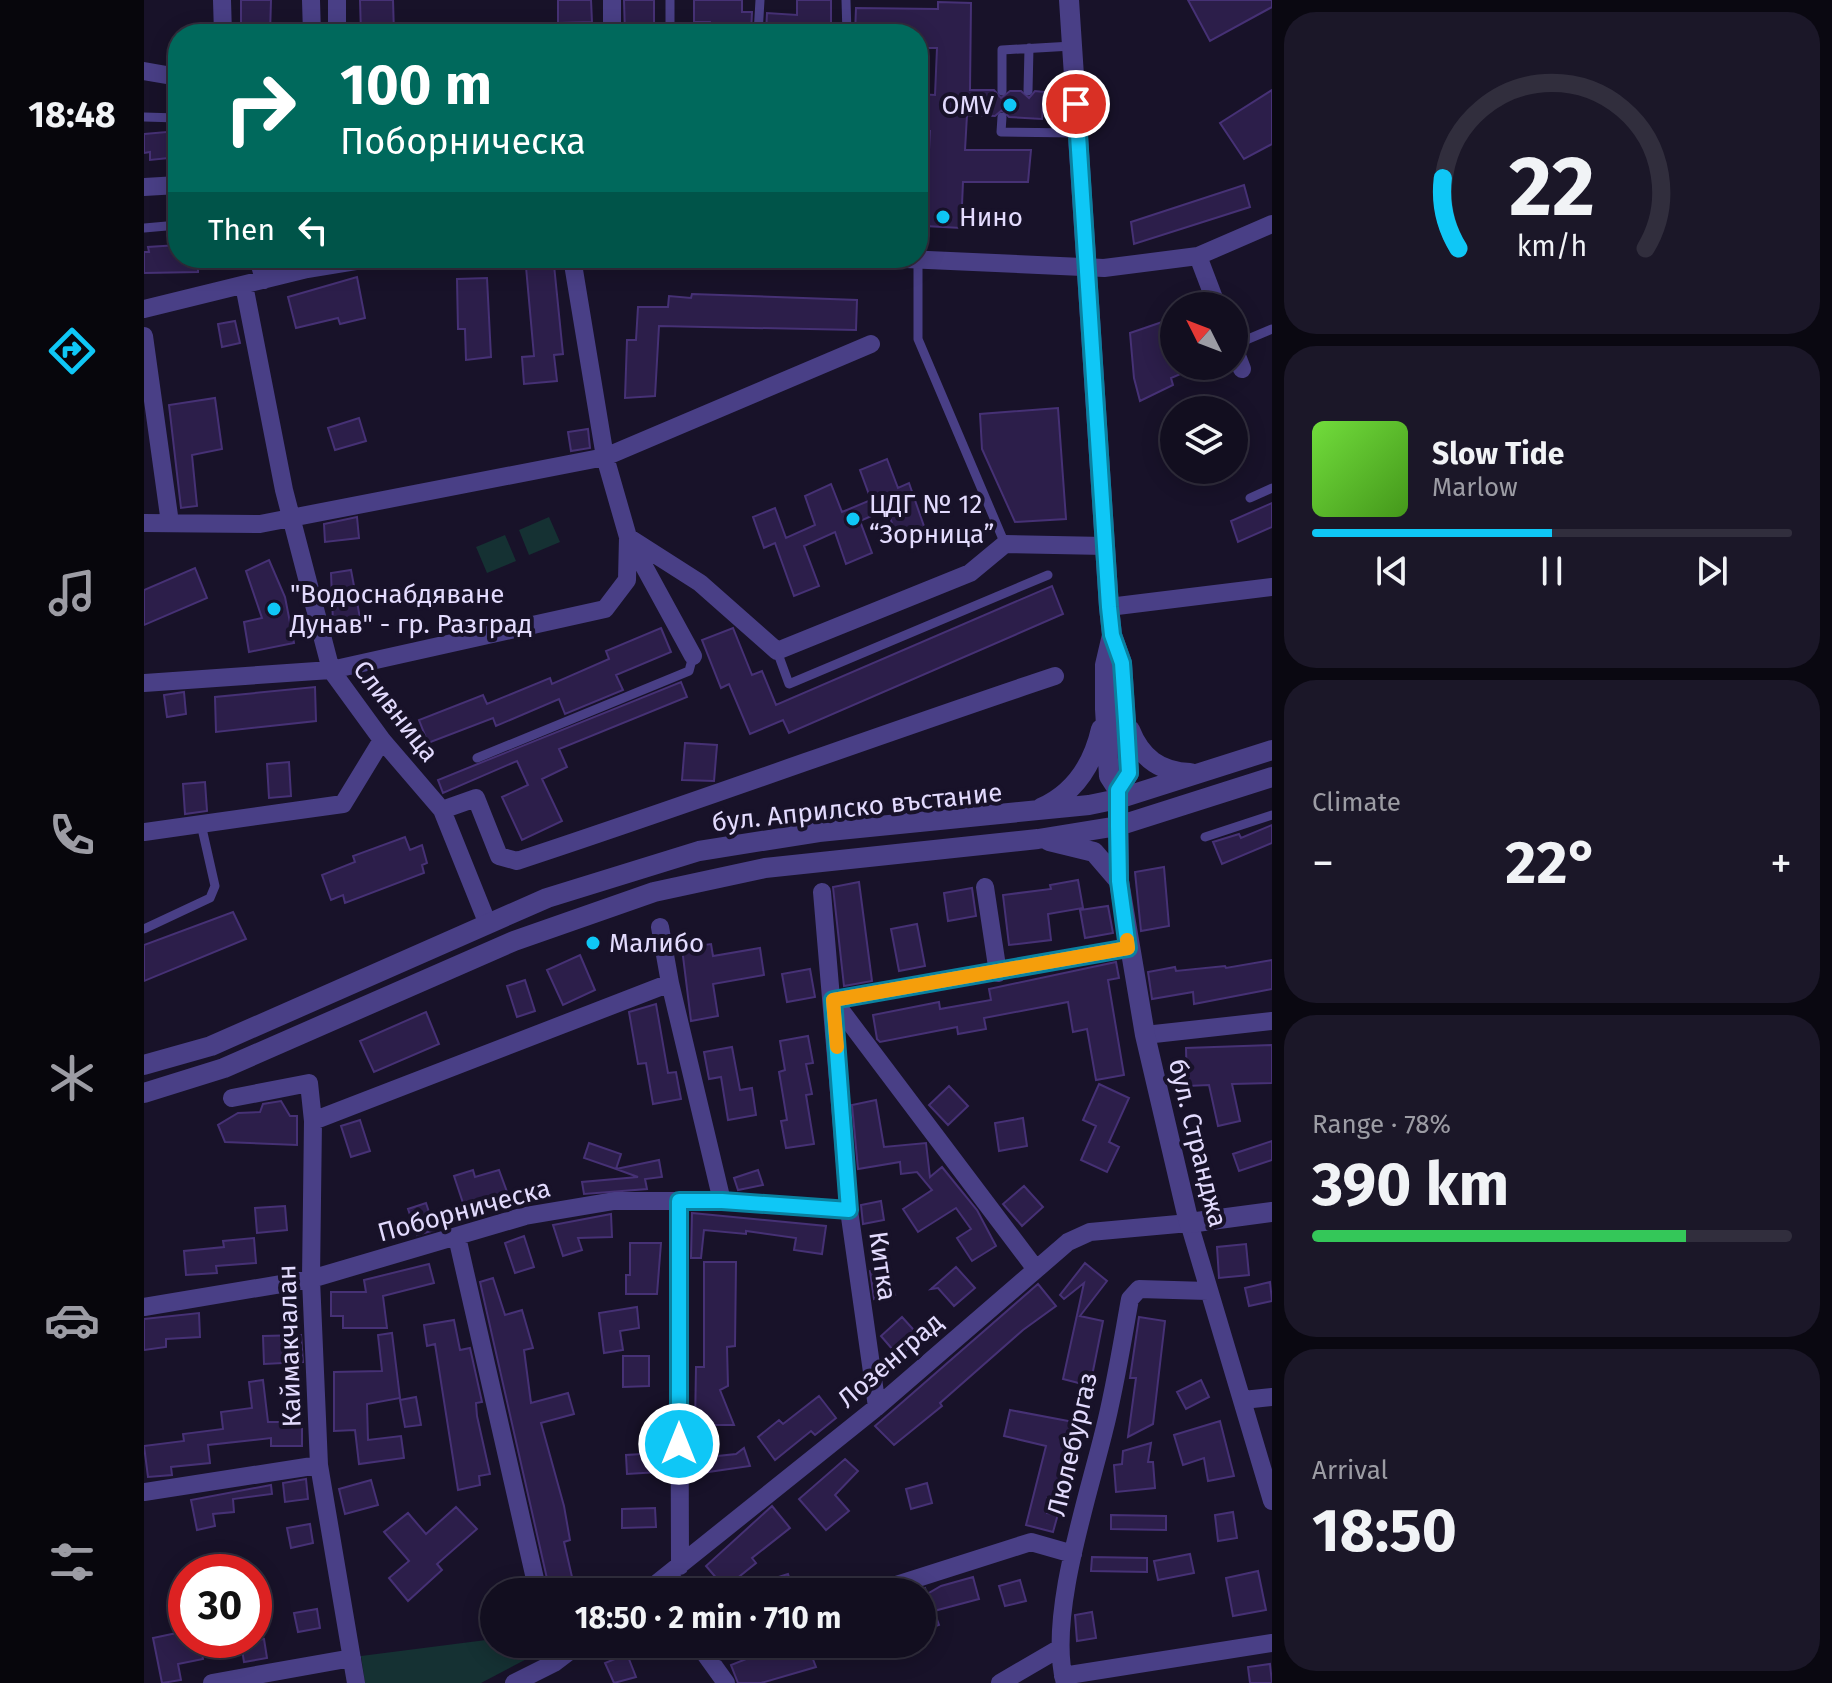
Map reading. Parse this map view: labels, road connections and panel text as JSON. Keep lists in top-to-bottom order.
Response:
{
  "streets": {
    "street": [
      "Сливница",
      "бул. Априлско въстание",
      "бул. Странджа",
      "Поборническа",
      "Китка",
      "Каймакчалан",
      "Лозенград",
      "Люлебургаз"
    ]
  },
  "crossings": [
    ["Сливница", "бул. Априлско въстание"],
    ["бул. Априлско въстание", "бул. Странджа"],
    ["бул. Странджа", "Лозенград"],
    ["бул. Странджа", "Люлебургаз"],
    ["Поборническа", "Китка"],
    ["Поборническа", "Каймакчалан"],
    ["Китка", "Лозенград"]
  ],
  "places": [
    "OMV",
    "Нино",
    "ЦДГ № 12 “Зорница”",
    "\"Водоснабдяване Дунав\" - гр. Разград",
    "Малибо"
  ],
  "north": "top left",
  "page": {
    "tabs": "18:48",
    "turn": ["100 m", "Поборническа"],
    "then": "Then",
    "song": ["Slow Tide", "Marlow"],
    "tile": [
      "Climate",
      ["Range · 78%", "390 km"],
      ["Arrival", "18:50"]
    ],
    "heat": ["−", "22°", "+"],
    "limit": "30",
    "trip": "18:50 · 2 min · 710 m",
    "gauge": ["22", "km/h"]
  }
}
